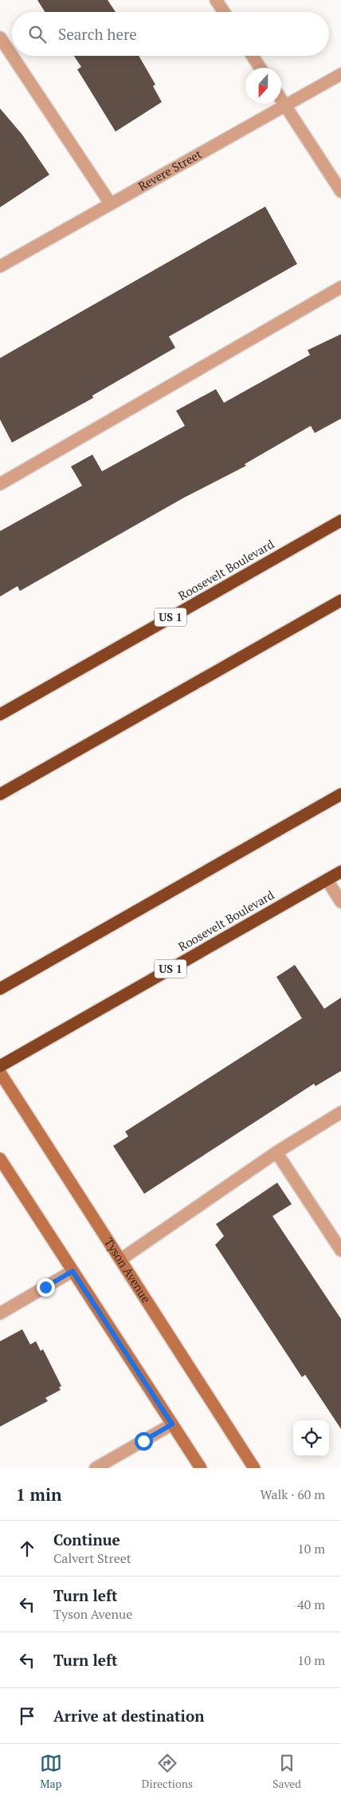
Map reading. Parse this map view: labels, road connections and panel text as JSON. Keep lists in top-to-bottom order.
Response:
{
  "streets": {
    "highway": ["Roosevelt Boulevard", "US 1"],
    "street": ["Revere Street", "Tyson Avenue"]
  },
  "north": "bottom",
  "page": {
    "search": "Search here",
    "heading": ["1 min", "Walk · 60 m"],
    "list": [
      ["Continue", "Calvert Street", "10 m"],
      ["Turn left", "Tyson Avenue", "40 m"],
      ["Turn left", "10 m"],
      "Arrive at destination"
    ],
    "nav": ["Map", "Directions", "Saved"]
  }
}
